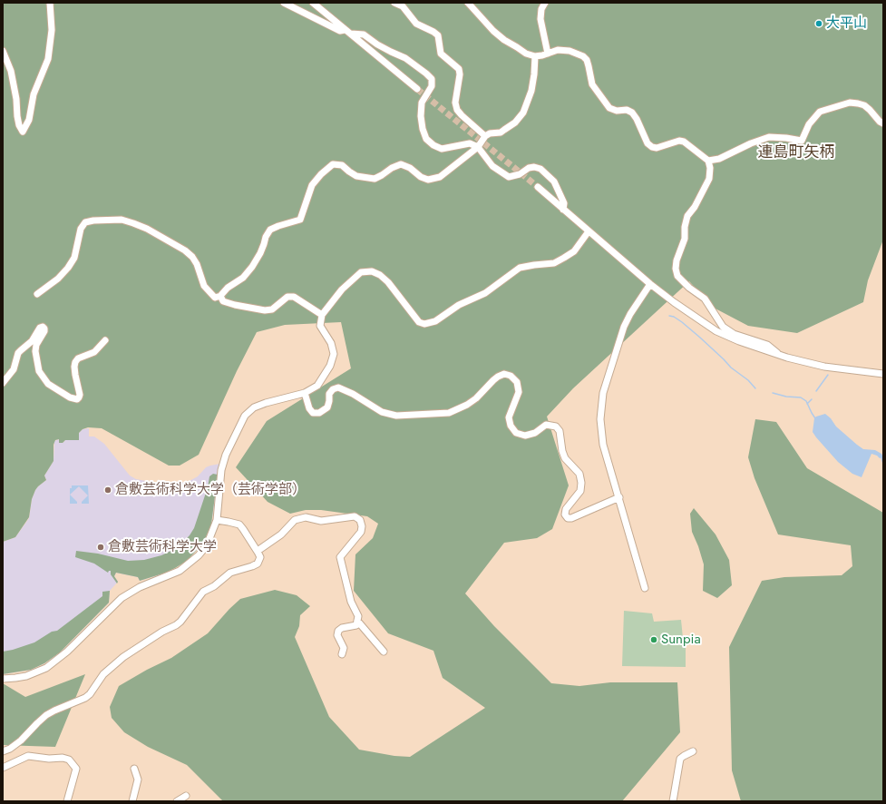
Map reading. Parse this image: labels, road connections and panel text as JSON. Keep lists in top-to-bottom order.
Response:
{
  "districts": ["連島町矢柄"],
  "places": [
    "大平山",
    "倉敷芸術科学大学（芸術学部）",
    "倉敷芸術科学大学",
    "Sunpia"
  ]
}
